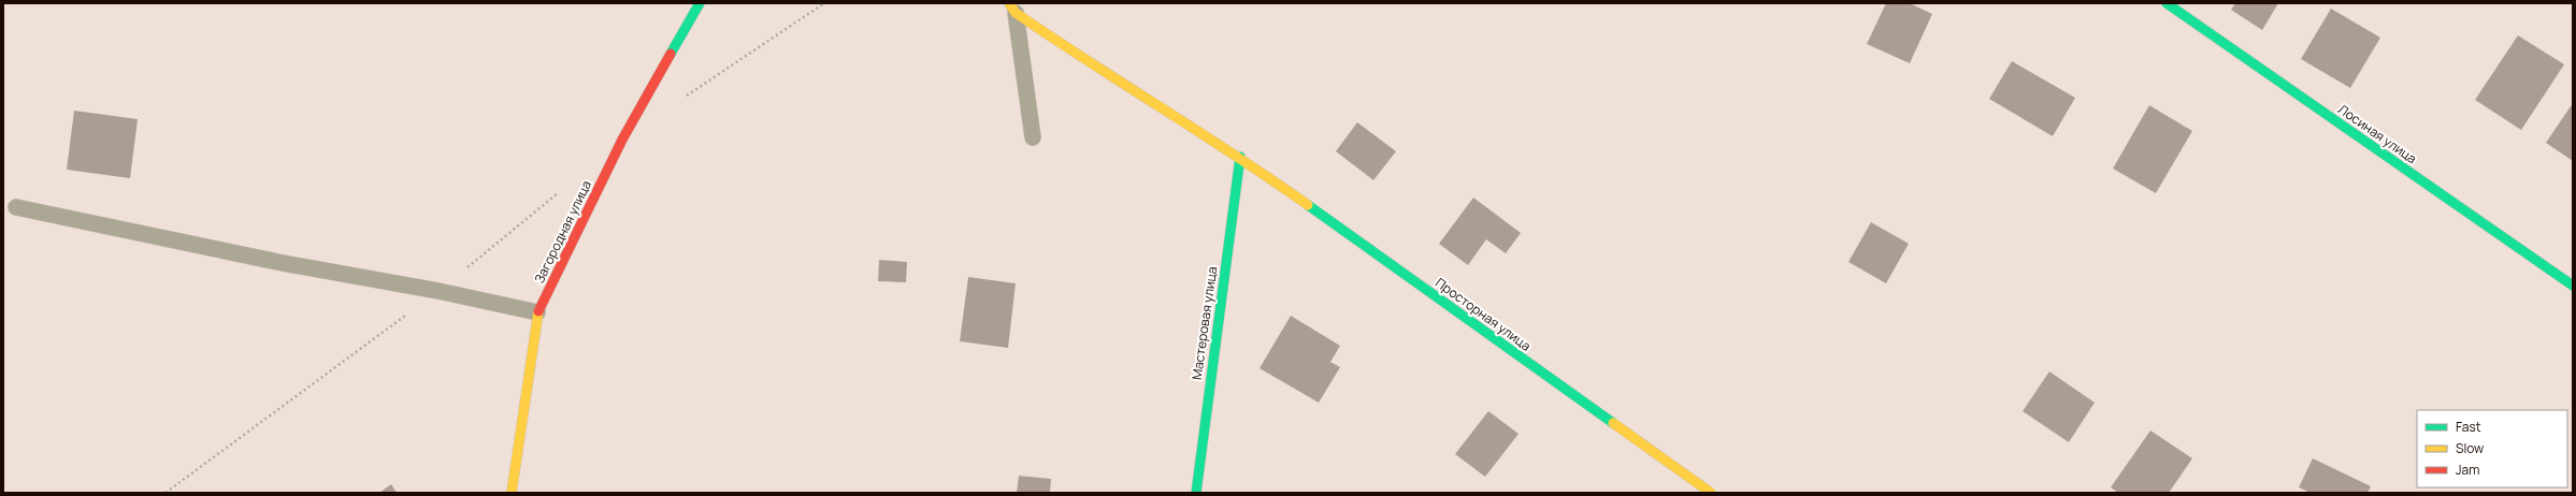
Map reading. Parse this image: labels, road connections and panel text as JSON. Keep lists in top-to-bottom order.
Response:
{
  "streets": {
    "street": [
      "Лосиная улица",
      "Загородная улица",
      "Просторная улица",
      "Мастеровая улица"
    ]
  },
  "crossings": [
    ["Просторная улица", "Мастеровая улица"]
  ],
  "legend": ["Fast", "Slow", "Jam"]
}
